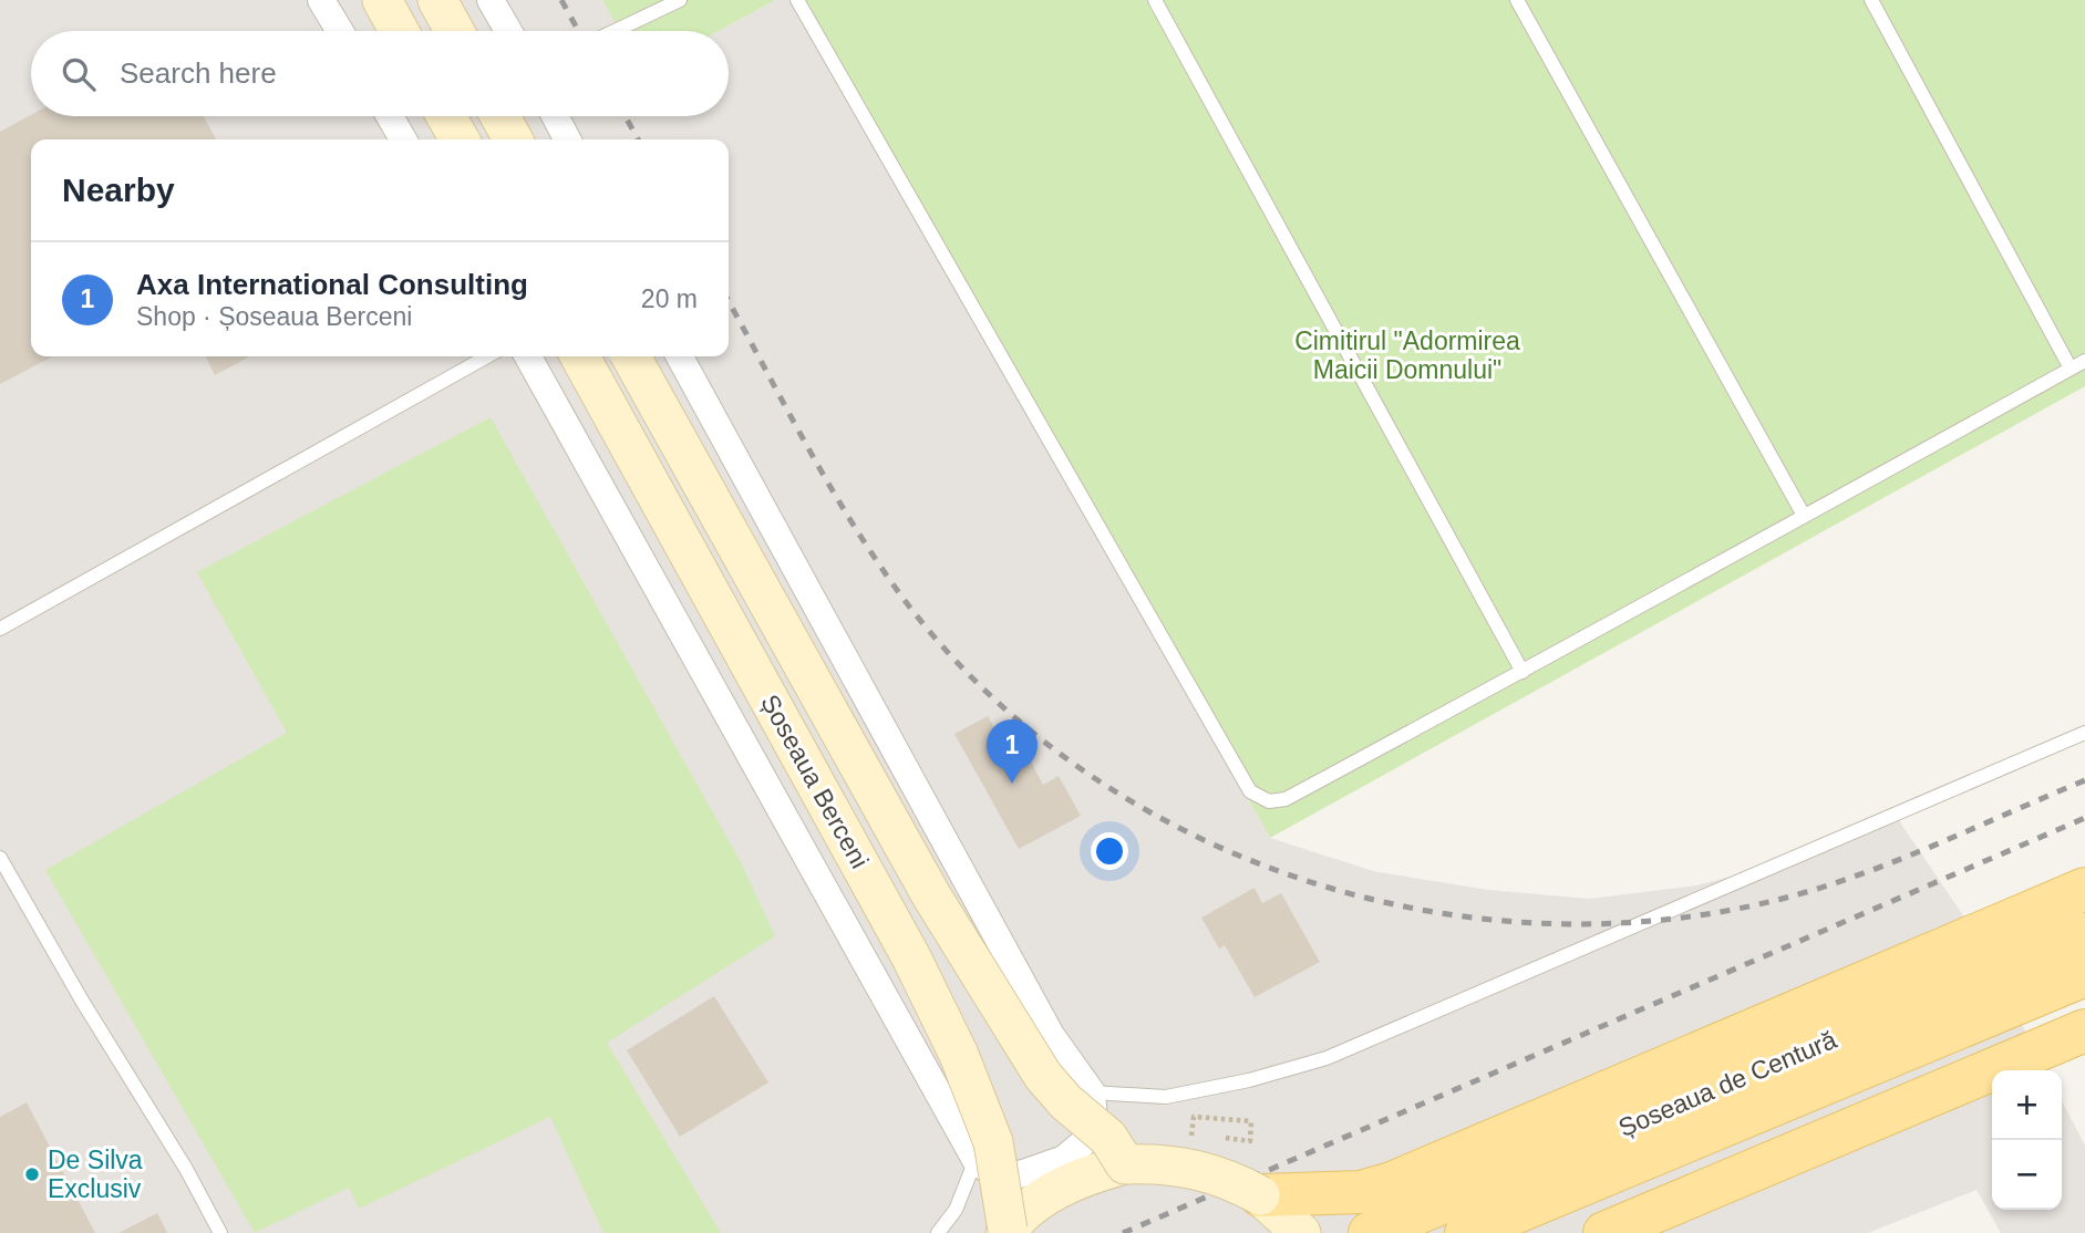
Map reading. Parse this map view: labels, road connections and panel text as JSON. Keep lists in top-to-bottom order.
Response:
{
  "streets": {
    "main road": ["Șoseaua Berceni", "Șoseaua de Centură"]
  },
  "parks": ["Cimitirul \"Adormirea Maicii Domnului\""],
  "places": ["De Silva Exclusiv"],
  "page": {
    "search": "Search here",
    "heading": "Nearby",
    "list": [
      {
        "mark": "1",
        "name": "Axa International Consulting",
        "note": "Shop · Șoseaua Berceni",
        "value": "20 m"
      }
    ],
    "pins": "1",
    "map_buttons": ["+", "−"]
  }
}
